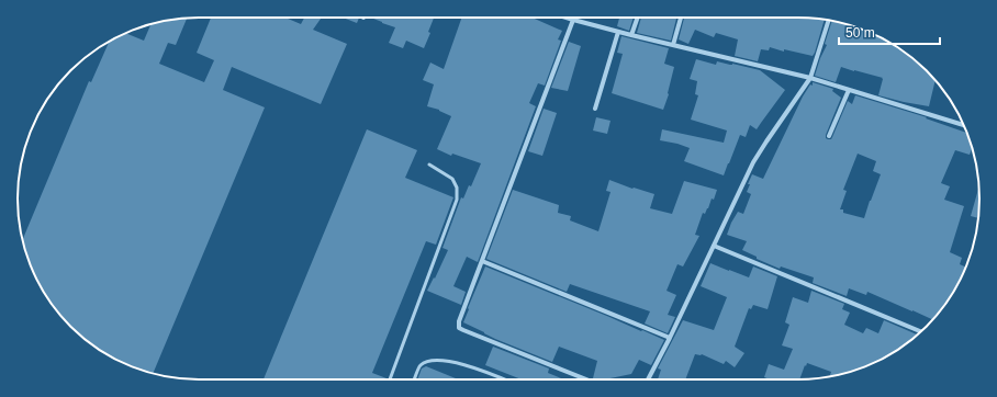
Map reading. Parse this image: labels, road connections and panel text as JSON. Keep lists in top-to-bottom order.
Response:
{
  "scale_bar": "50 m"
}
